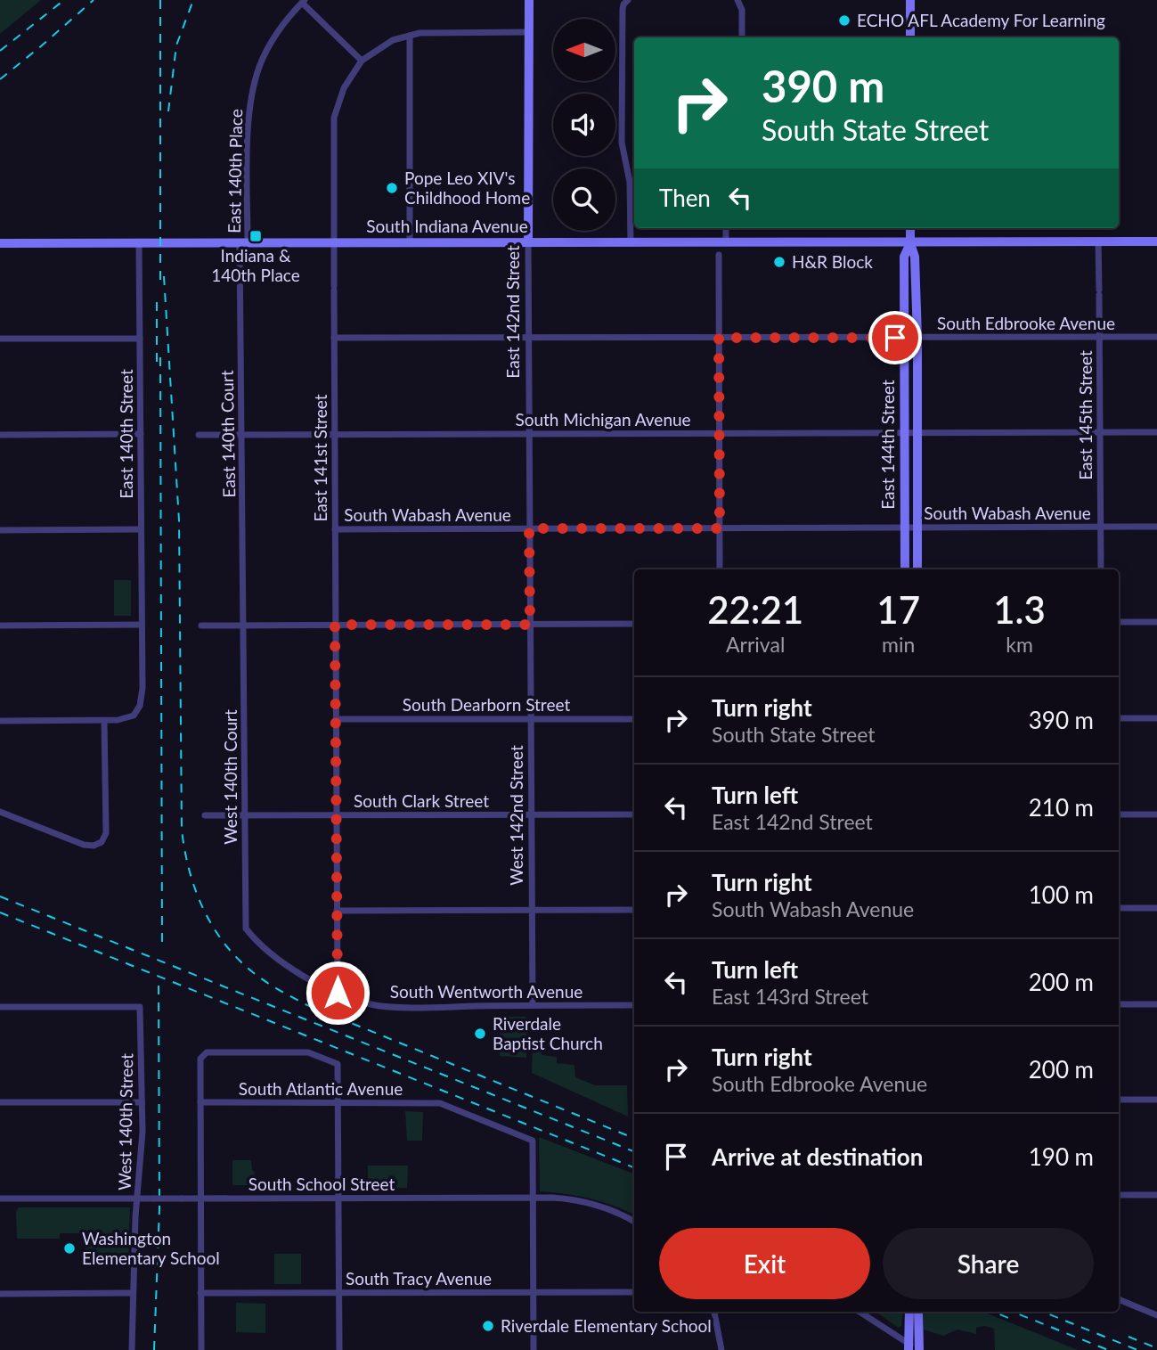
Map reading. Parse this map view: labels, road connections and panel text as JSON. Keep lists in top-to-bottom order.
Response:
{
  "streets": {
    "main road": ["South Indiana Avenue", "East 142nd Street", "East 144th Street"],
    "street": [
      "East 140th Place",
      "South Edbrooke Avenue",
      "East 145th Street",
      "South Michigan Avenue",
      "East 140th Street",
      "East 140th Court",
      "East 141st Street",
      "South Wabash Avenue",
      "South Dearborn Street",
      "West 140th Court",
      "South Clark Street",
      "West 142nd Street",
      "South Wentworth Avenue",
      "South Atlantic Avenue",
      "West 140th Street",
      "South School Street",
      "South Tracy Avenue"
    ]
  },
  "crossings": [
    ["East 140th Place", "South Indiana Avenue"],
    ["East 140th Place", "East 140th Court"],
    ["South Indiana Avenue", "East 142nd Street"],
    ["South Indiana Avenue", "East 145th Street"],
    ["South Indiana Avenue", "East 140th Street"],
    ["South Indiana Avenue", "East 140th Court"],
    ["South Indiana Avenue", "East 144th Street"],
    ["South Indiana Avenue", "East 141st Street"],
    ["East 142nd Street", "South Edbrooke Avenue"],
    ["East 142nd Street", "South Michigan Avenue"],
    ["East 142nd Street", "South Wabash Avenue"],
    ["East 142nd Street", "West 142nd Street"],
    ["South Edbrooke Avenue", "East 145th Street"],
    ["South Edbrooke Avenue", "East 144th Street"],
    ["South Edbrooke Avenue", "East 141st Street"],
    ["East 145th Street", "South Michigan Avenue"],
    ["East 145th Street", "South Wabash Avenue"],
    ["South Michigan Avenue", "East 140th Court"],
    ["South Michigan Avenue", "East 144th Street"],
    ["South Michigan Avenue", "East 141st Street"],
    ["East 140th Court", "West 140th Court"],
    ["East 144th Street", "South Wabash Avenue"],
    ["East 141st Street", "South Wabash Avenue"],
    ["East 141st Street", "South Dearborn Street"],
    ["East 141st Street", "South Clark Street"],
    ["East 141st Street", "South Wentworth Avenue"],
    ["South Dearborn Street", "West 142nd Street"],
    ["West 140th Court", "South Clark Street"],
    ["West 140th Court", "South Wentworth Avenue"],
    ["South Clark Street", "West 142nd Street"],
    ["West 142nd Street", "South Wentworth Avenue"],
    ["South Atlantic Avenue", "South School Street"],
    ["West 140th Street", "South School Street"]
  ],
  "places": {
    "other": [
      "ECHO AFL Academy For Learning",
      "Pope Leo XIV's Childhood Home",
      "H&R Block",
      "Riverdale Baptist Church",
      "Washington Elementary School",
      "Riverdale Elementary School"
    ],
    "transit": ["Indiana & 140th Place"]
  },
  "north": "left",
  "page": {
    "turn": ["390 m", "South State Street"],
    "then": "Then",
    "eta": [
      "22:21",
      "Arrival",
      "17",
      "min",
      "1.3",
      "km"
    ],
    "list": [
      {
        "name": "Turn right",
        "note": "South State Street",
        "value": "390 m"
      },
      {
        "name": "Turn left",
        "note": "East 142nd Street",
        "value": "210 m"
      },
      {
        "name": "Turn right",
        "note": "South Wabash Avenue",
        "value": "100 m"
      },
      {
        "name": "Turn left",
        "note": "East 143rd Street",
        "value": "200 m"
      },
      {
        "name": "Turn right",
        "note": "South Edbrooke Avenue",
        "value": "200 m"
      },
      {
        "name": "Arrive at destination",
        "value": "190 m"
      }
    ],
    "buttons": ["Exit", "Share"]
  }
}
